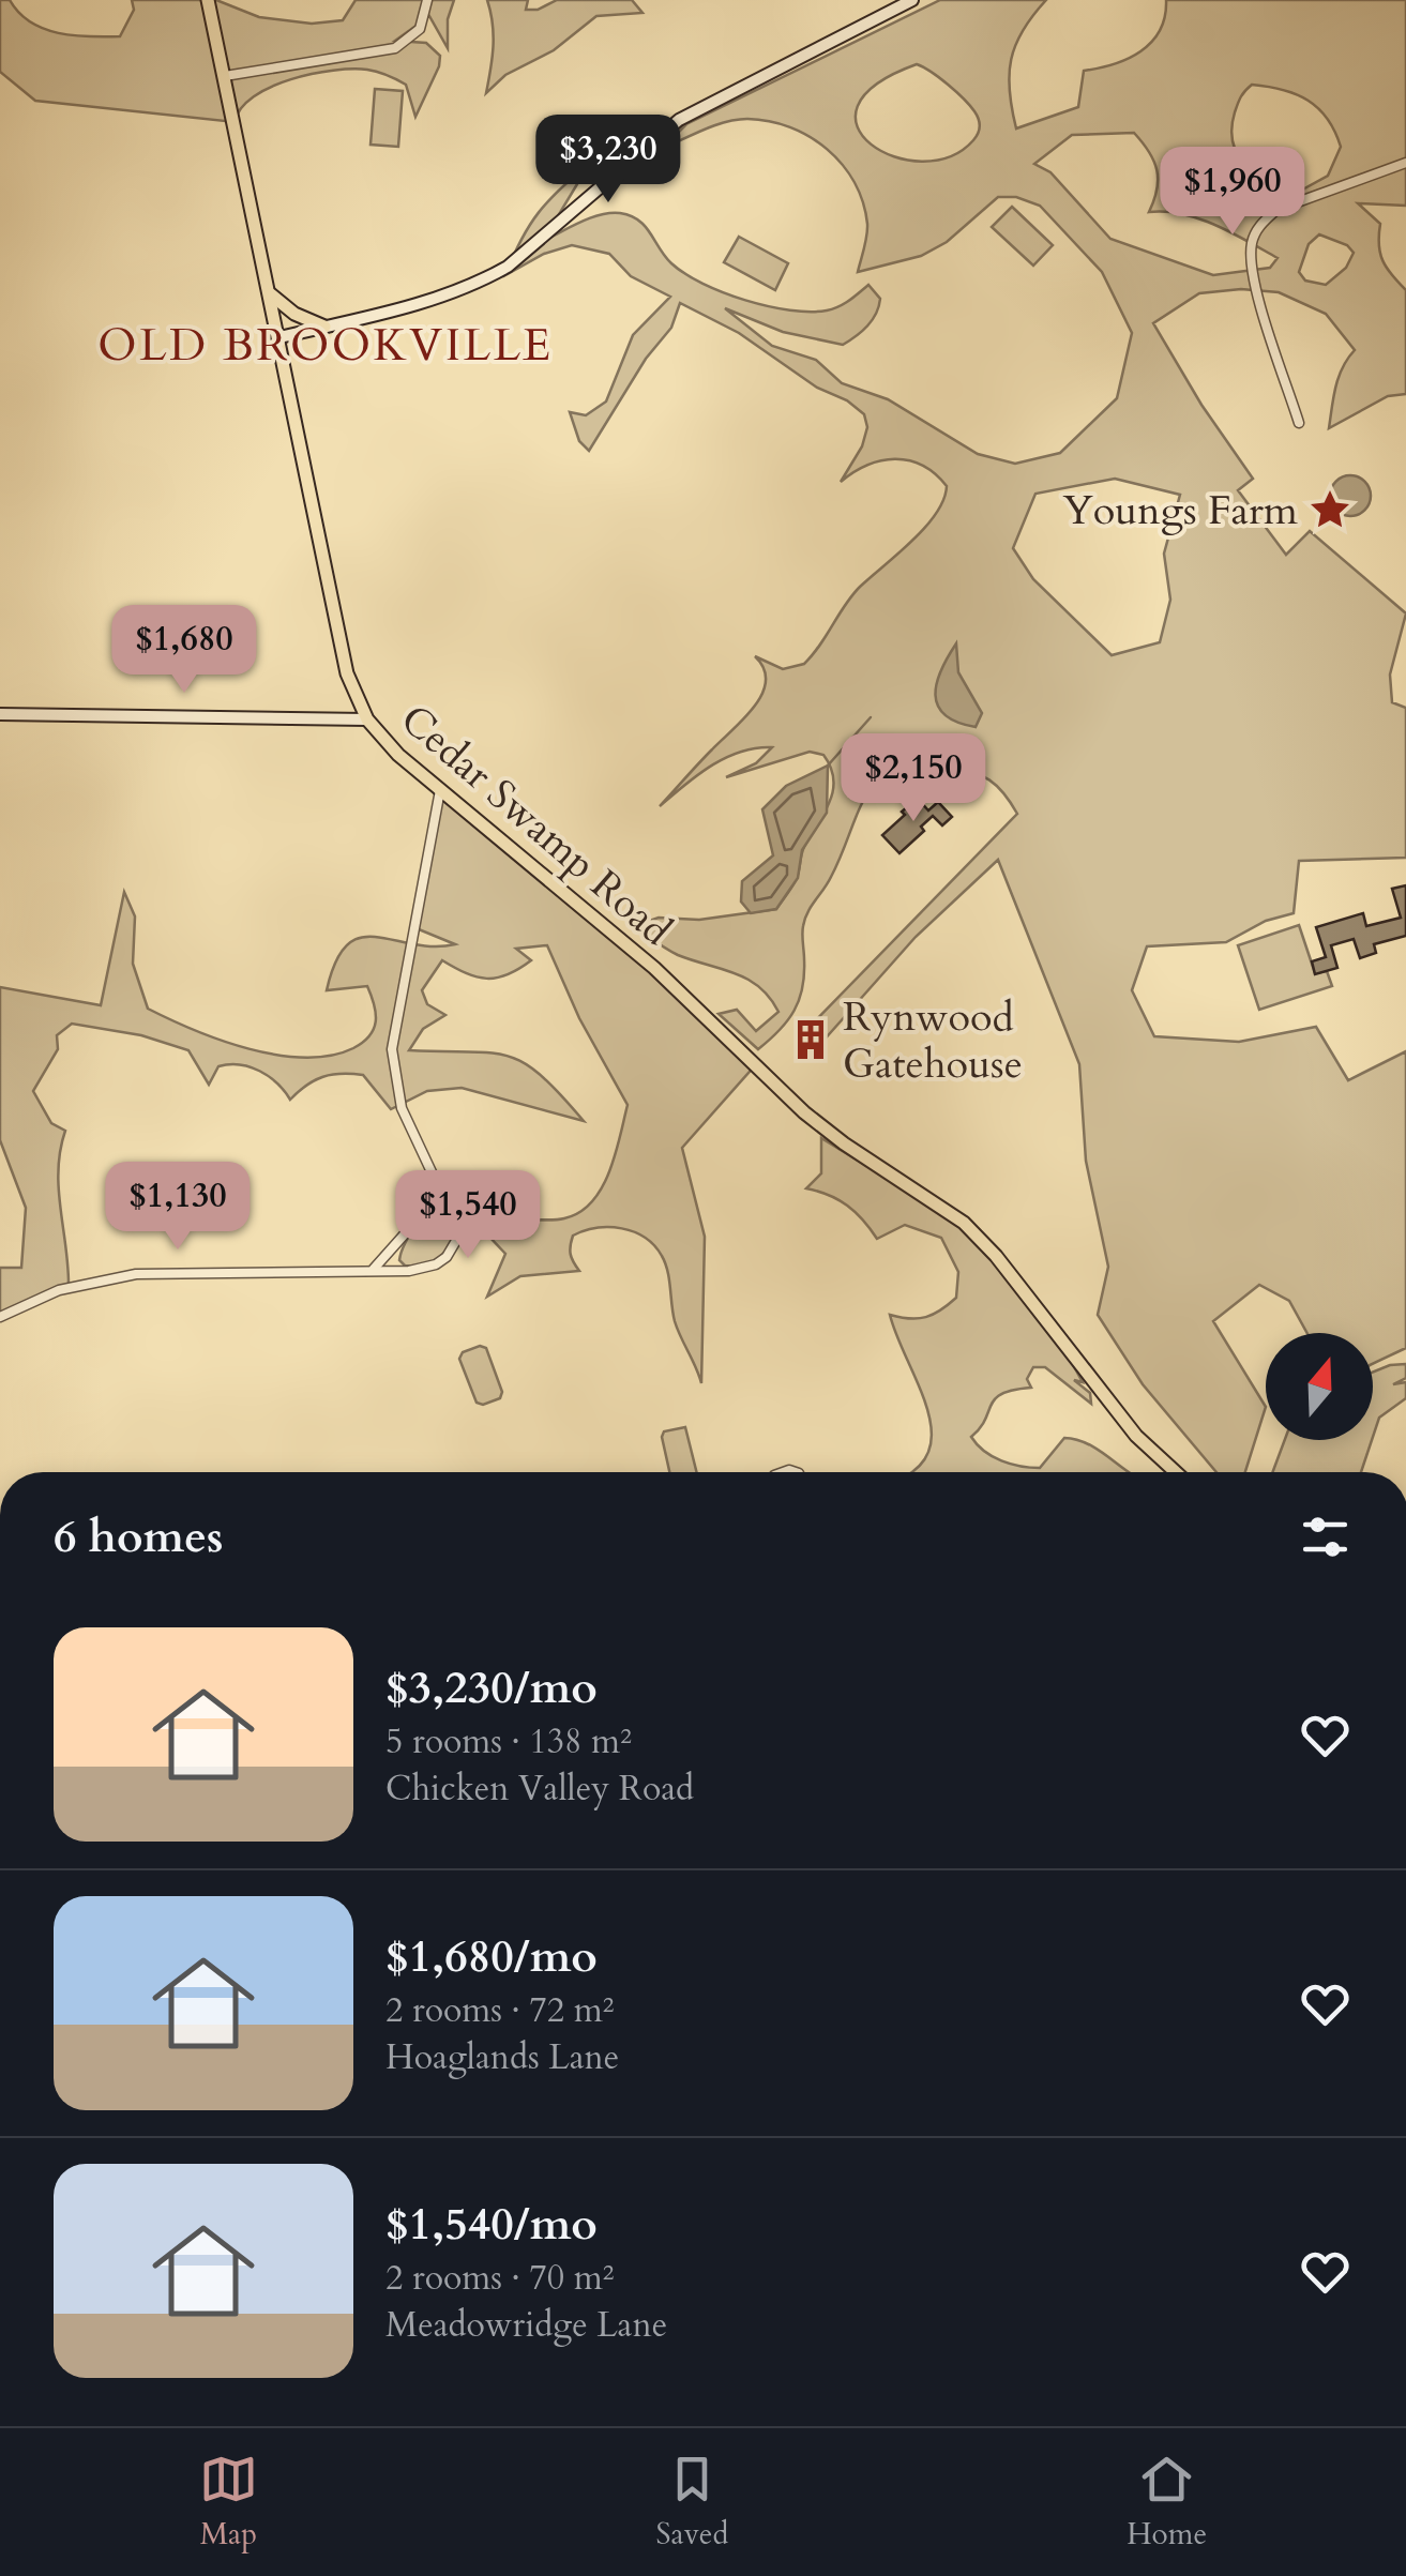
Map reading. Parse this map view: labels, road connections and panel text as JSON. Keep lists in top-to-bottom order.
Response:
{
  "streets": {
    "main road": ["Cedar Swamp Road"]
  },
  "districts": ["OLD BROOKVILLE"],
  "places": {
    "place": ["Youngs Farm"],
    "building": ["Rynwood Gatehouse"]
  },
  "north": "top",
  "page": {
    "price": [
      "$3,230",
      "$1,960",
      "$1,680",
      "$2,150",
      "$1,130",
      "$1,540"
    ],
    "heading": "6 homes",
    "list": [
      {
        "name": "$3,230/mo",
        "note": "5 rooms · 138 m² · Chicken Valley Road"
      },
      {
        "name": "$1,680/mo",
        "note": "2 rooms · 72 m² · Hoaglands Lane"
      },
      {
        "name": "$1,540/mo",
        "note": "2 rooms · 70 m² · Meadowridge Lane"
      }
    ],
    "tabs": ["Map", "Saved", "Home"]
  }
}
